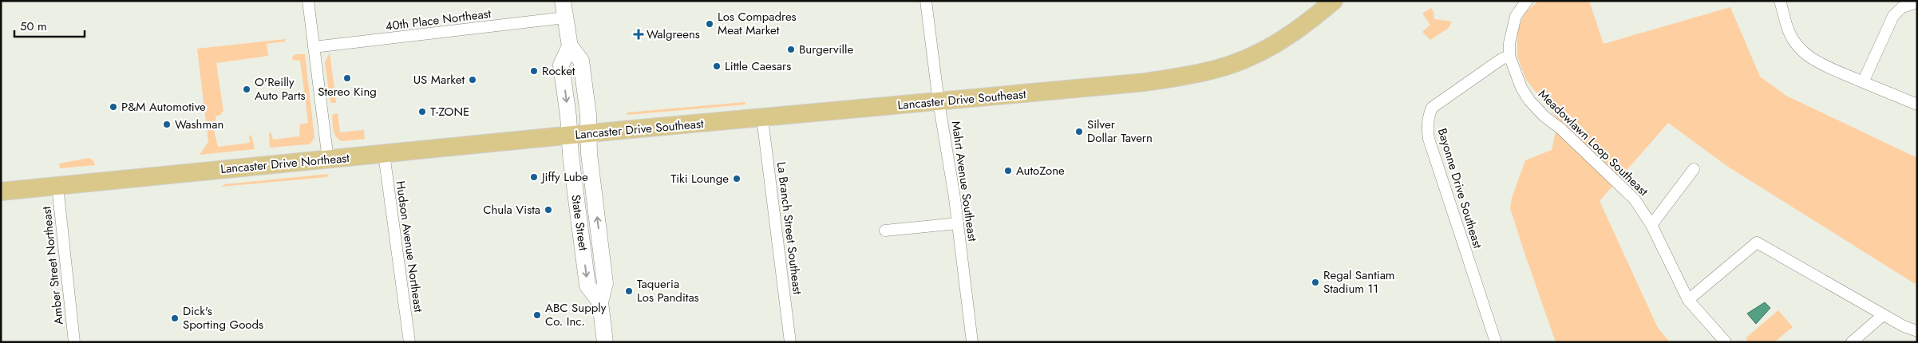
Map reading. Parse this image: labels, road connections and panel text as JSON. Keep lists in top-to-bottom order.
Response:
{
  "streets": {
    "main road": ["Lancaster Drive Southeast", "Lancaster Drive Northeast", "State Street"],
    "street": [
      "40th Place Northeast",
      "Meadowlawn Loop Southeast",
      "Mahrt Avenue Southeast",
      "Bayonne Drive Southeast",
      "La Branch Street Southeast",
      "Hudson Avenue Northeast",
      "Amber Street Northeast"
    ]
  },
  "crossings": [
    ["40th Place Northeast", "State Street"],
    ["Lancaster Drive Southeast", "Lancaster Drive Northeast"],
    ["Lancaster Drive Southeast", "Mahrt Avenue Southeast"],
    ["Lancaster Drive Southeast", "State Street"],
    ["Lancaster Drive Southeast", "La Branch Street Southeast"],
    ["Meadowlawn Loop Southeast", "Bayonne Drive Southeast"],
    ["Lancaster Drive Northeast", "State Street"],
    ["Lancaster Drive Northeast", "Hudson Avenue Northeast"],
    ["Lancaster Drive Northeast", "Amber Street Northeast"]
  ],
  "places": {
    "other": [
      "Los Compadres Meat Market",
      "Burgerville",
      "Little Caesars",
      "Rocket",
      "Stereo King",
      "US Market",
      "O'Reilly Auto Parts",
      "P&M Automotive",
      "T-ZONE",
      "Washman",
      "Silver Dollar Tavern",
      "AutoZone",
      "Jiffy Lube",
      "Tiki Lounge",
      "Chula Vista",
      "Regal Santiam Stadium 11",
      "Taqueria Los Panditas",
      "ABC Supply Co. Inc.",
      "Dick's Sporting Goods"
    ],
    "health": ["Walgreens"]
  },
  "scale_bar": "50 m"
}
